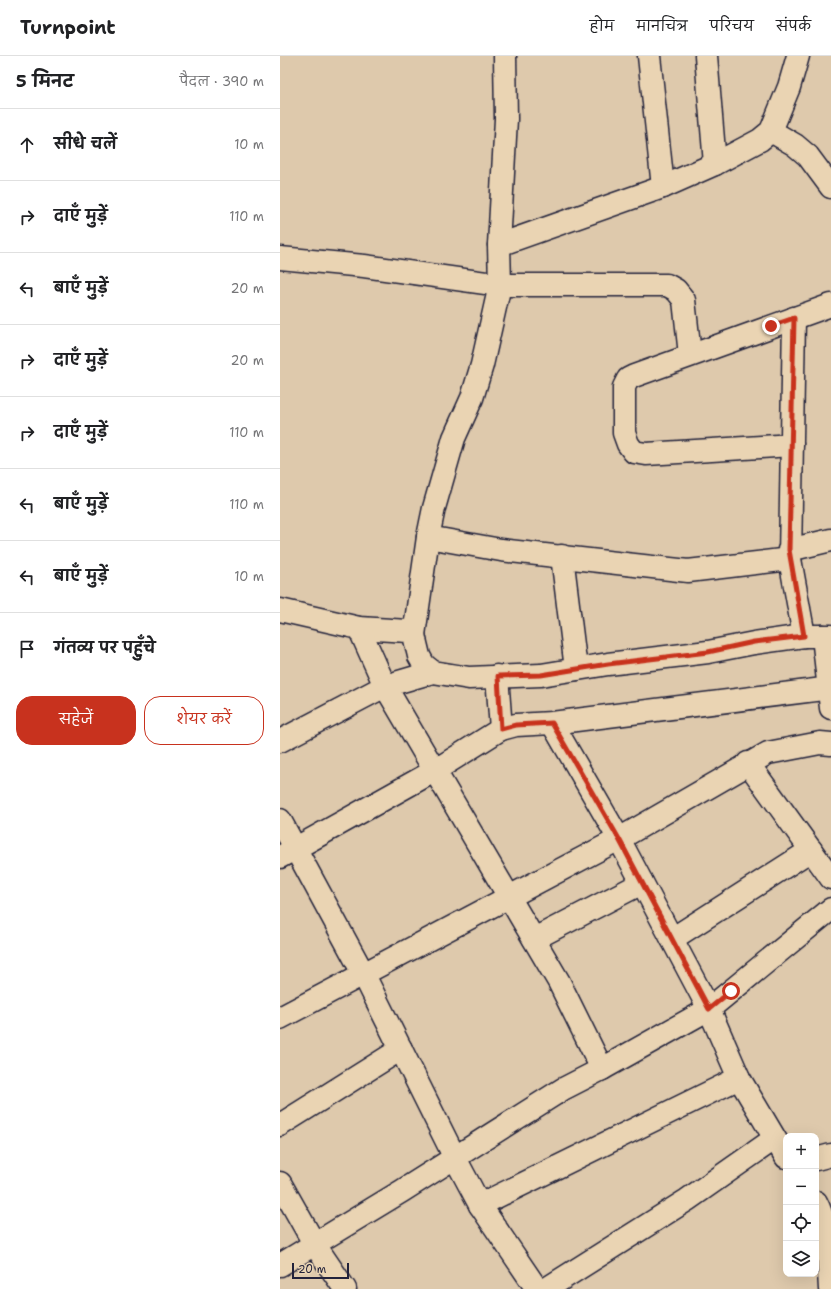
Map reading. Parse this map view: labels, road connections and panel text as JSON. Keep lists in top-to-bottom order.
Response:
{
  "scale_bar": "20 m",
  "page": {
    "header": "Turnpoint",
    "nav": [
      "होम",
      "मानचित्र",
      "परिचय",
      "संपर्क"
    ],
    "heading": ["5 मिनट", "पैदल · 390 m"],
    "list": [
      ["सीधे चलें", "10 m"],
      ["दाएँ मुड़ें", "110 m"],
      ["बाएँ मुड़ें", "20 m"],
      ["दाएँ मुड़ें", "20 m"],
      ["दाएँ मुड़ें", "110 m"],
      ["बाएँ मुड़ें", "110 m"],
      ["बाएँ मुड़ें", "10 m"],
      "गंतव्य पर पहुँचे"
    ],
    "buttons": ["सहेजें", "शेयर करें"],
    "map_buttons": ["+", "−"],
    "scale": "20 m"
  }
}
